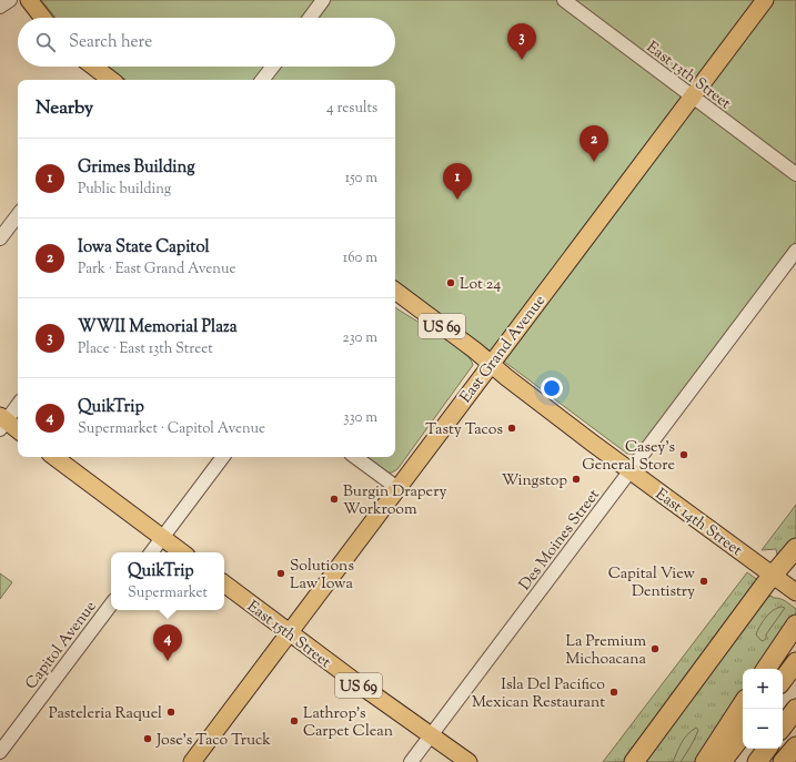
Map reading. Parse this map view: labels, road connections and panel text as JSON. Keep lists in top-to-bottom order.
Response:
{
  "streets": {
    "main road": [
      "US 69",
      "East Grand Avenue",
      "East 14th Street",
      "East 15th Street"
    ],
    "street": ["East 13th Street", "Des Moines Street", "Capitol Avenue"]
  },
  "crossings": [
    ["East 13th Street", "East Grand Avenue"],
    ["East Grand Avenue", "East 14th Street"],
    ["East Grand Avenue", "East 15th Street"],
    ["East 14th Street", "Des Moines Street"],
    ["Des Moines Street", "East 15th Street"]
  ],
  "places": [
    "Lot 24",
    "Tasty Tacos",
    "Casey's General Store",
    "Wingstop",
    "Burgin Drapery Workroom",
    "Solutions Law Iowa",
    "Capital View Dentistry",
    "La Premium Michoacana",
    "Isla Del Pacifico Mexican Restaurant",
    "Pasteleria Raquel",
    "Lathrop's Carpet Clean",
    "Jose’s Taco Truck"
  ],
  "page": {
    "search": "Search here",
    "pins": [
      "3",
      "2",
      "1",
      "4"
    ],
    "heading": ["Nearby", "4 results"],
    "list": [
      {
        "mark": "1",
        "name": "Grimes Building",
        "note": "Public building",
        "value": "150 m"
      },
      {
        "mark": "2",
        "name": "Iowa State Capitol",
        "note": "Park · East Grand Avenue",
        "value": "160 m"
      },
      {
        "mark": "3",
        "name": "WWII Memorial Plaza",
        "note": "Place · East 13th Street",
        "value": "230 m"
      },
      {
        "mark": "4",
        "name": "QuikTrip",
        "note": "Supermarket · Capitol Avenue",
        "value": "330 m"
      }
    ],
    "popup": ["QuikTrip", "Supermarket"],
    "map_buttons": ["+", "−"]
  }
}
